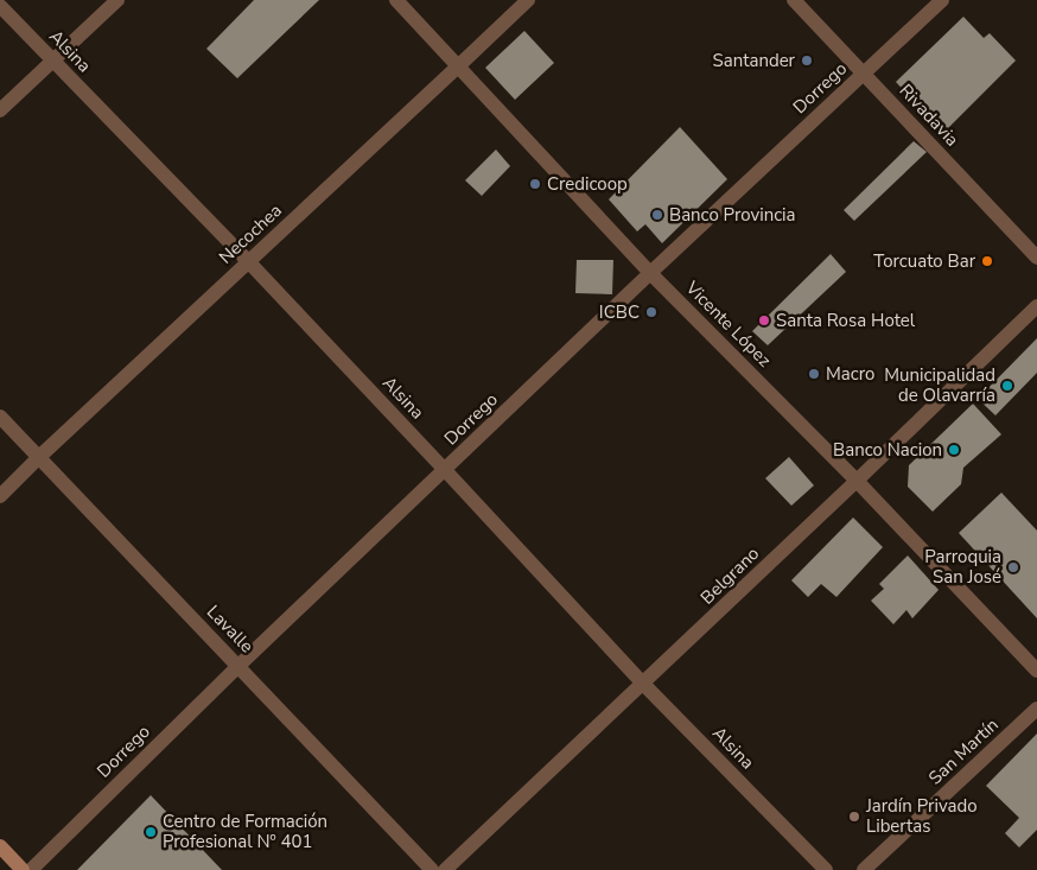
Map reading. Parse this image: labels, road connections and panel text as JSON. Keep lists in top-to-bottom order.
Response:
{
  "streets": {
    "street": [
      "Alsina",
      "Dorrego",
      "Rivadavia",
      "Necochea",
      "Vicente López",
      "Belgrano",
      "Lavalle",
      "San Martín"
    ]
  },
  "crossings": [
    ["Alsina", "Dorrego"],
    ["Alsina", "Necochea"],
    ["Alsina", "Belgrano"],
    ["Dorrego", "Rivadavia"],
    ["Dorrego", "Vicente López"],
    ["Dorrego", "Lavalle"],
    ["Necochea", "Vicente López"],
    ["Necochea", "Lavalle"],
    ["Vicente López", "Belgrano"]
  ],
  "places": [
    "Santander",
    "Credicoop",
    "Banco Provincia",
    "Torcuato Bar",
    "ICBC",
    "Santa Rosa Hotel",
    "Macro",
    "Municipalidad de Olavarría",
    "Banco Nacion",
    "Parroquia San José",
    "Jardín Privado Libertas",
    "Centro de Formación Profesional Nº 401"
  ]
}
